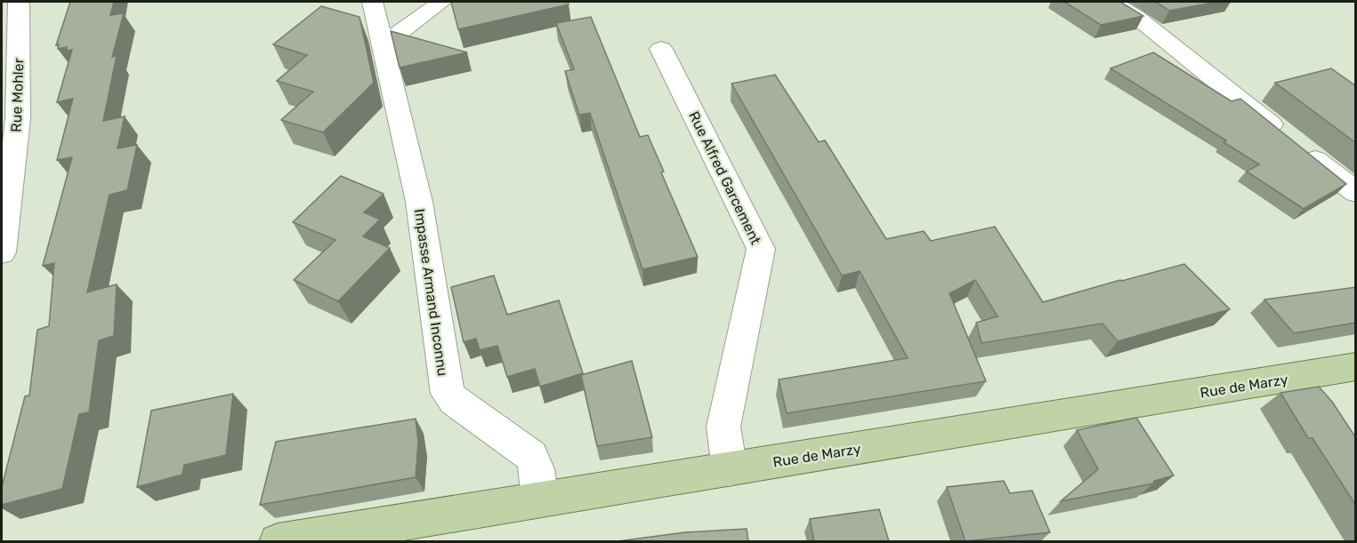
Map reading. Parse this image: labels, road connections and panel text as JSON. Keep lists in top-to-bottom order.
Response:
{
  "streets": {
    "main road": ["Rue de Marzy"],
    "street": ["Rue Mohler", "Rue Alfred Garcement", "Impasse Armand Inconnu"]
  },
  "crossings": [
    ["Rue Alfred Garcement", "Rue de Marzy"],
    ["Impasse Armand Inconnu", "Rue de Marzy"]
  ]
}
